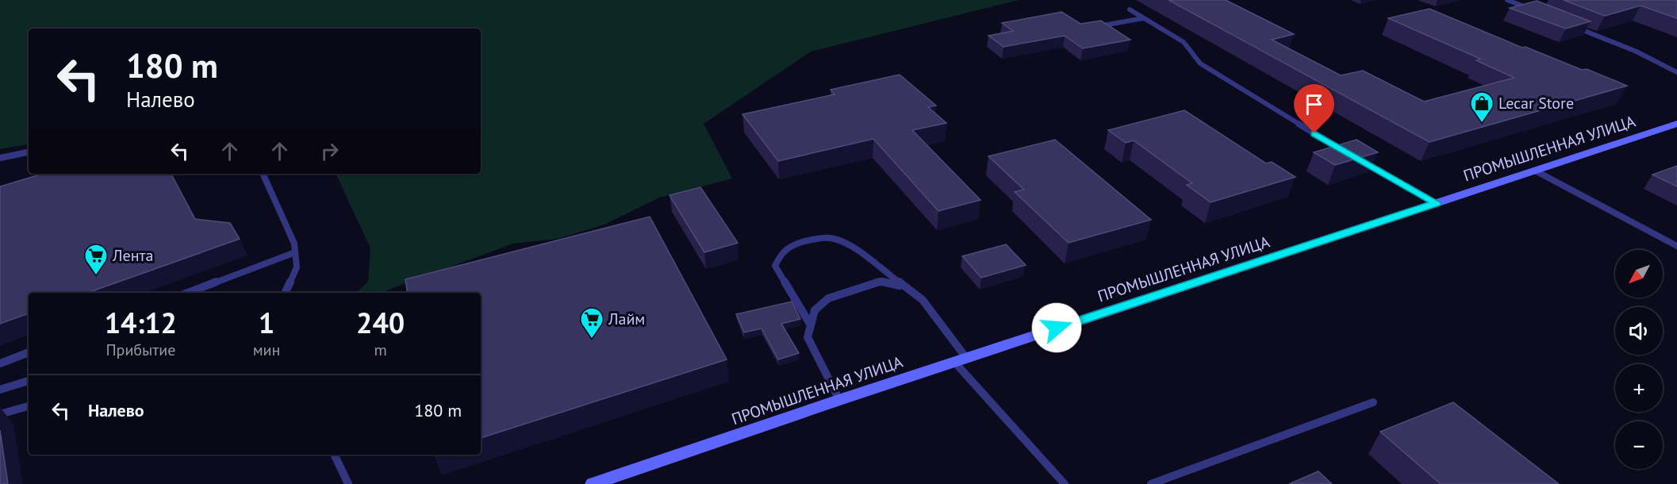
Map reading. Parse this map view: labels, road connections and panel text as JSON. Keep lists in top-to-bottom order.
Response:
{
  "streets": {
    "main road": ["ПРОМЫШЛЕННАЯ УЛИЦА"]
  },
  "places": {
    "shop": ["Lecar Store"],
    "supermarket": ["Лента", "Лайм"]
  },
  "north": "bottom left",
  "page": {
    "turn": ["180 m", "Налево"],
    "map_buttons": ["+", "−"],
    "eta": [
      "14:12",
      "Прибытие",
      "1",
      "мин",
      "240",
      "m"
    ],
    "list": [
      {
        "name": "Налево",
        "value": "180 m"
      }
    ]
  }
}
